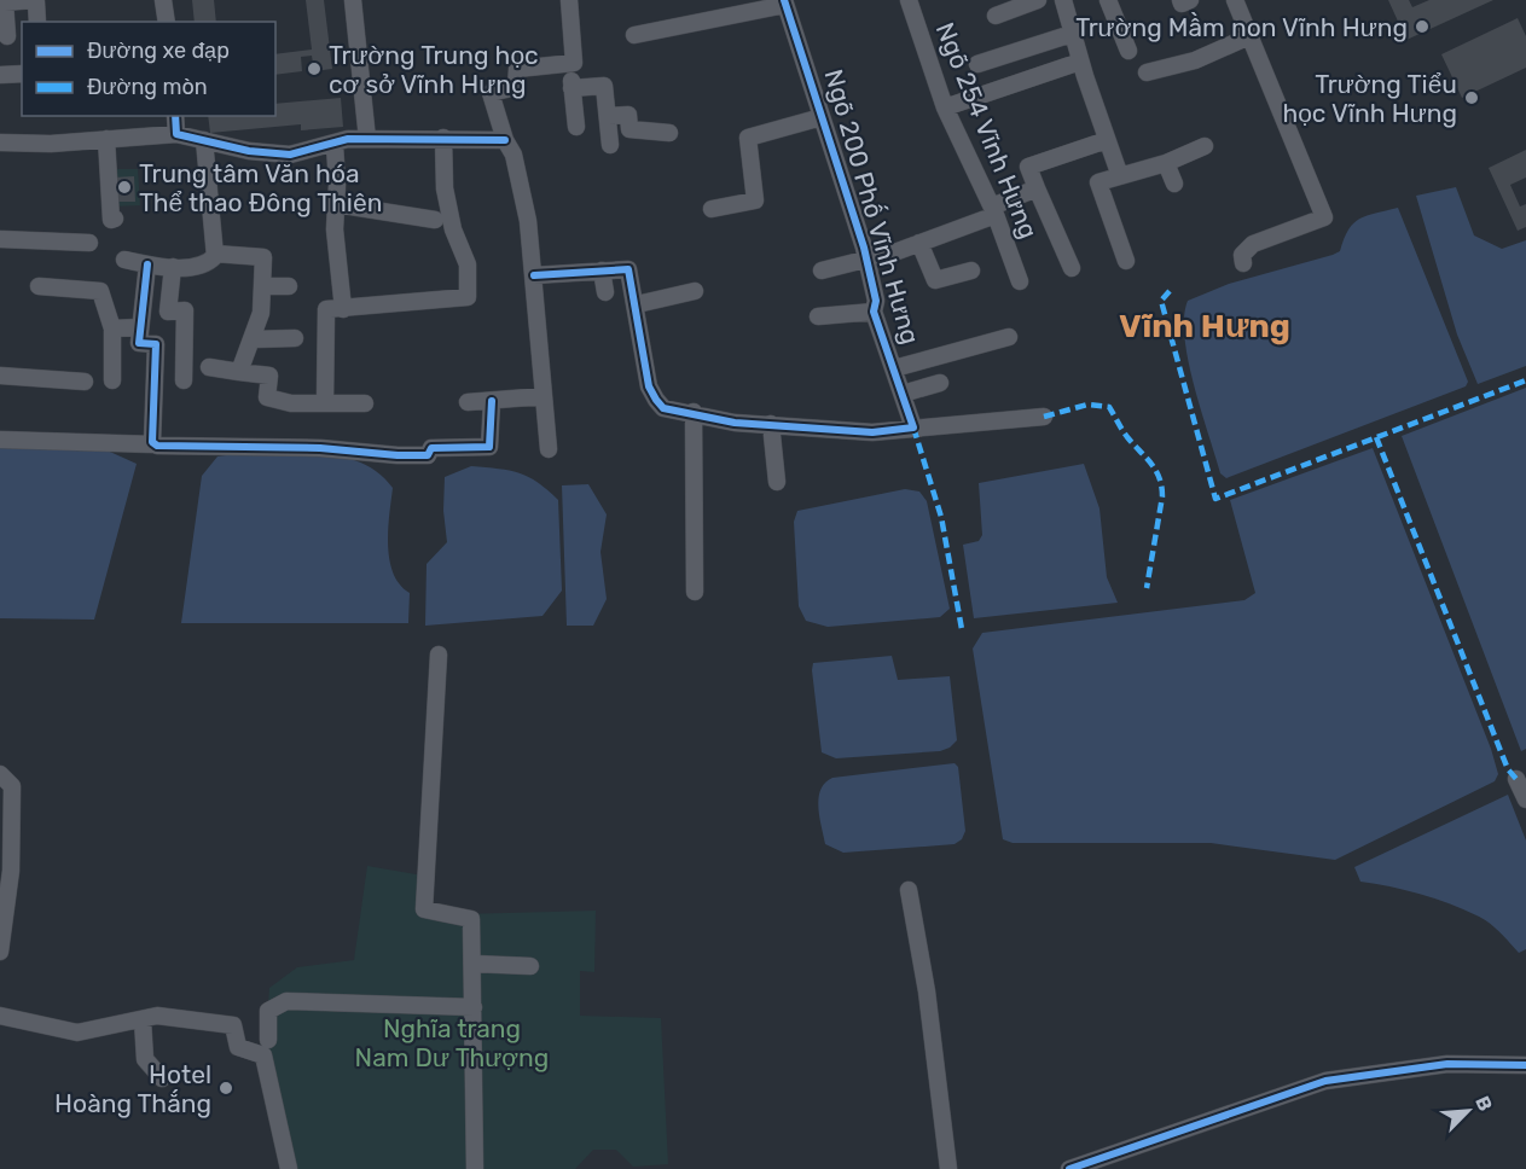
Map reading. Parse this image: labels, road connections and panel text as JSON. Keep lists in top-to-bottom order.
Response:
{
  "streets": {
    "street": ["Ngõ 254 Vĩnh Hưng", "Ngõ 200 Phố Vĩnh Hưng"]
  },
  "districts": ["Vĩnh Hưng"],
  "parks": ["Nghĩa trang Nam Dư Thượng"],
  "places": [
    "Trường Mầm non Vĩnh Hưng",
    "Trường Trung học cơ sở Vĩnh Hưng",
    "Trường Tiểu học Vĩnh Hưng",
    "Trung tâm Văn hóa Thể thao Đông Thiên",
    "Hotel Hoàng Thắng"
  ],
  "legend": ["Đường xe đạp", "Đường mòn"],
  "north": "top right"
}
